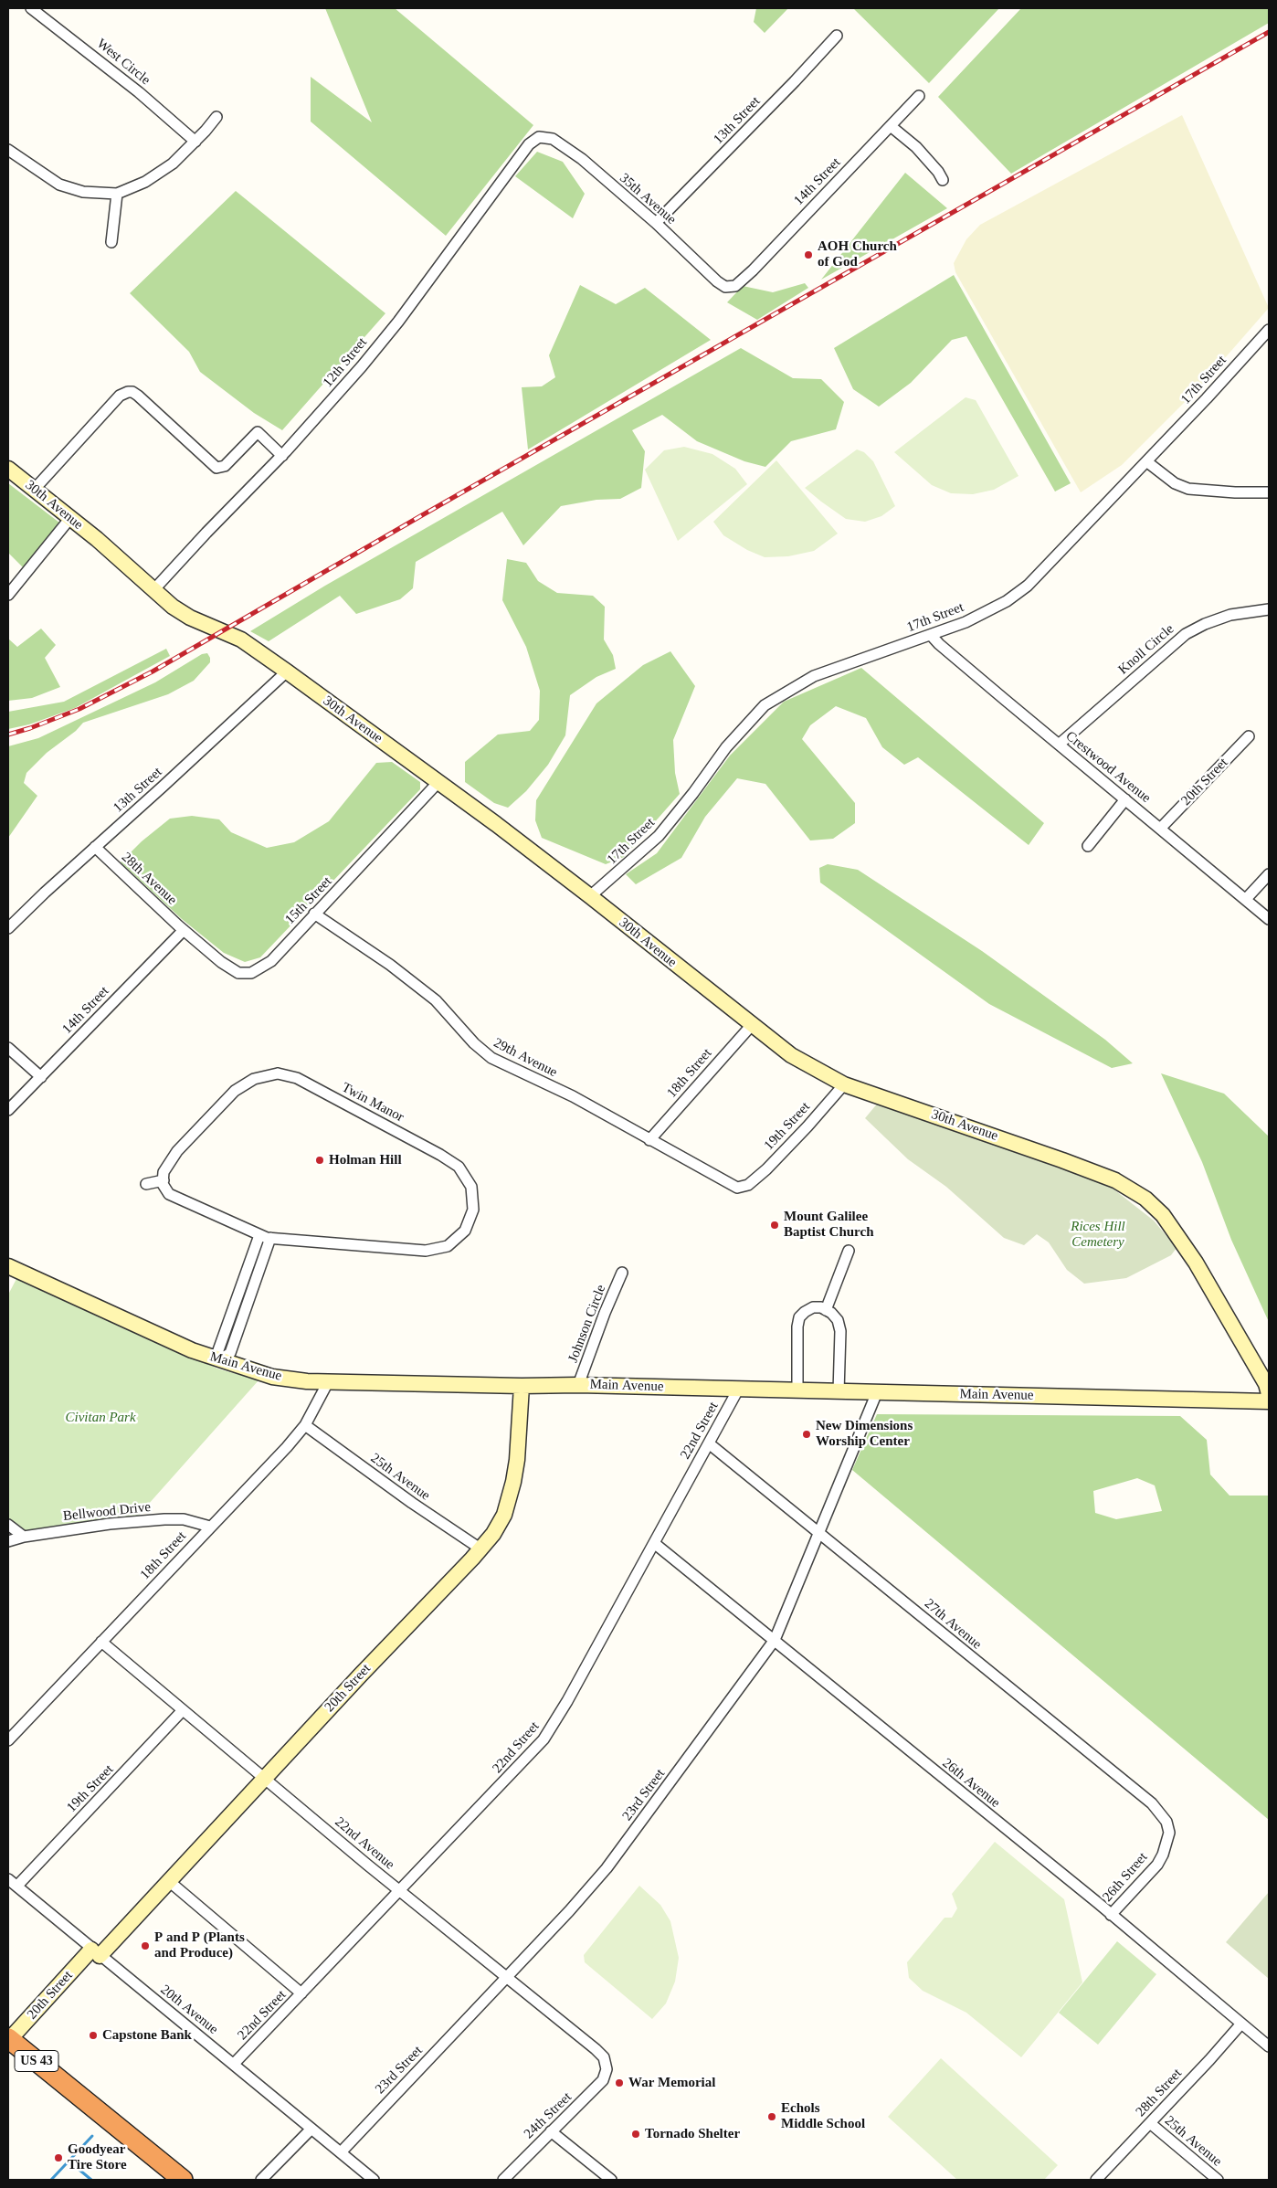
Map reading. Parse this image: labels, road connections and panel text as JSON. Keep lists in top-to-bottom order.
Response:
{
  "streets": {
    "highway": ["US 43"],
    "street": [
      "West Circle",
      "13th Street",
      "14th Street",
      "35th Avenue",
      "12th Street",
      "17th Street",
      "30th Avenue",
      "Knoll Circle",
      "Crestwood Avenue",
      "20th Street",
      "28th Avenue",
      "15th Street",
      "29th Avenue",
      "18th Street",
      "Twin Manor",
      "19th Street",
      "Johnson Circle",
      "Main Avenue",
      "22nd Street",
      "25th Avenue",
      "Bellwood Drive",
      "27th Avenue",
      "26th Avenue",
      "23rd Street",
      "22nd Avenue",
      "26th Street",
      "20th Avenue",
      "28th Street",
      "24th Street"
    ]
  },
  "crossings": [
    ["13th Street", "35th Avenue"],
    ["13th Street", "30th Avenue"],
    ["13th Street", "28th Avenue"],
    ["14th Street", "35th Avenue"],
    ["14th Street", "28th Avenue"],
    ["14th Street", "15th Street"],
    ["35th Avenue", "12th Street"],
    ["12th Street", "30th Avenue"],
    ["17th Street", "30th Avenue"],
    ["17th Street", "Crestwood Avenue"],
    ["30th Avenue", "15th Street"],
    ["30th Avenue", "18th Street"],
    ["30th Avenue", "19th Street"],
    ["Knoll Circle", "Crestwood Avenue"],
    ["Crestwood Avenue", "20th Street"],
    ["20th Street", "Main Avenue"],
    ["20th Street", "25th Avenue"],
    ["20th Street", "22nd Avenue"],
    ["20th Street", "20th Avenue"],
    ["20th Street", "US 43"],
    ["28th Avenue", "15th Street"],
    ["15th Street", "29th Avenue"],
    ["29th Avenue", "18th Street"],
    ["29th Avenue", "19th Street"],
    ["18th Street", "Main Avenue"],
    ["18th Street", "25th Avenue"],
    ["18th Street", "Bellwood Drive"],
    ["18th Street", "22nd Avenue"],
    ["19th Street", "22nd Avenue"],
    ["19th Street", "20th Avenue"],
    ["Johnson Circle", "Main Avenue"],
    ["Main Avenue", "22nd Street"],
    ["Main Avenue", "23rd Street"],
    ["22nd Street", "27th Avenue"],
    ["22nd Street", "26th Avenue"],
    ["22nd Street", "22nd Avenue"],
    ["22nd Street", "20th Avenue"],
    ["25th Avenue", "28th Street"],
    ["27th Avenue", "23rd Street"],
    ["27th Avenue", "26th Street"],
    ["26th Avenue", "23rd Street"],
    ["26th Avenue", "26th Street"],
    ["26th Avenue", "28th Street"],
    ["23rd Street", "22nd Avenue"],
    ["23rd Street", "20th Avenue"],
    ["22nd Avenue", "24th Street"]
  ],
  "parks": ["Rices Hill Cemetery", "Civitan Park"],
  "places": [
    "AOH Church of God",
    "Holman Hill",
    "Mount Galilee Baptist Church",
    "New Dimensions Worship Center",
    "P and P (Plants and Produce)",
    "Capstone Bank",
    "War Memorial",
    "Echols Middle School",
    "Tornado Shelter",
    "Goodyear Tire Store"
  ]
}
